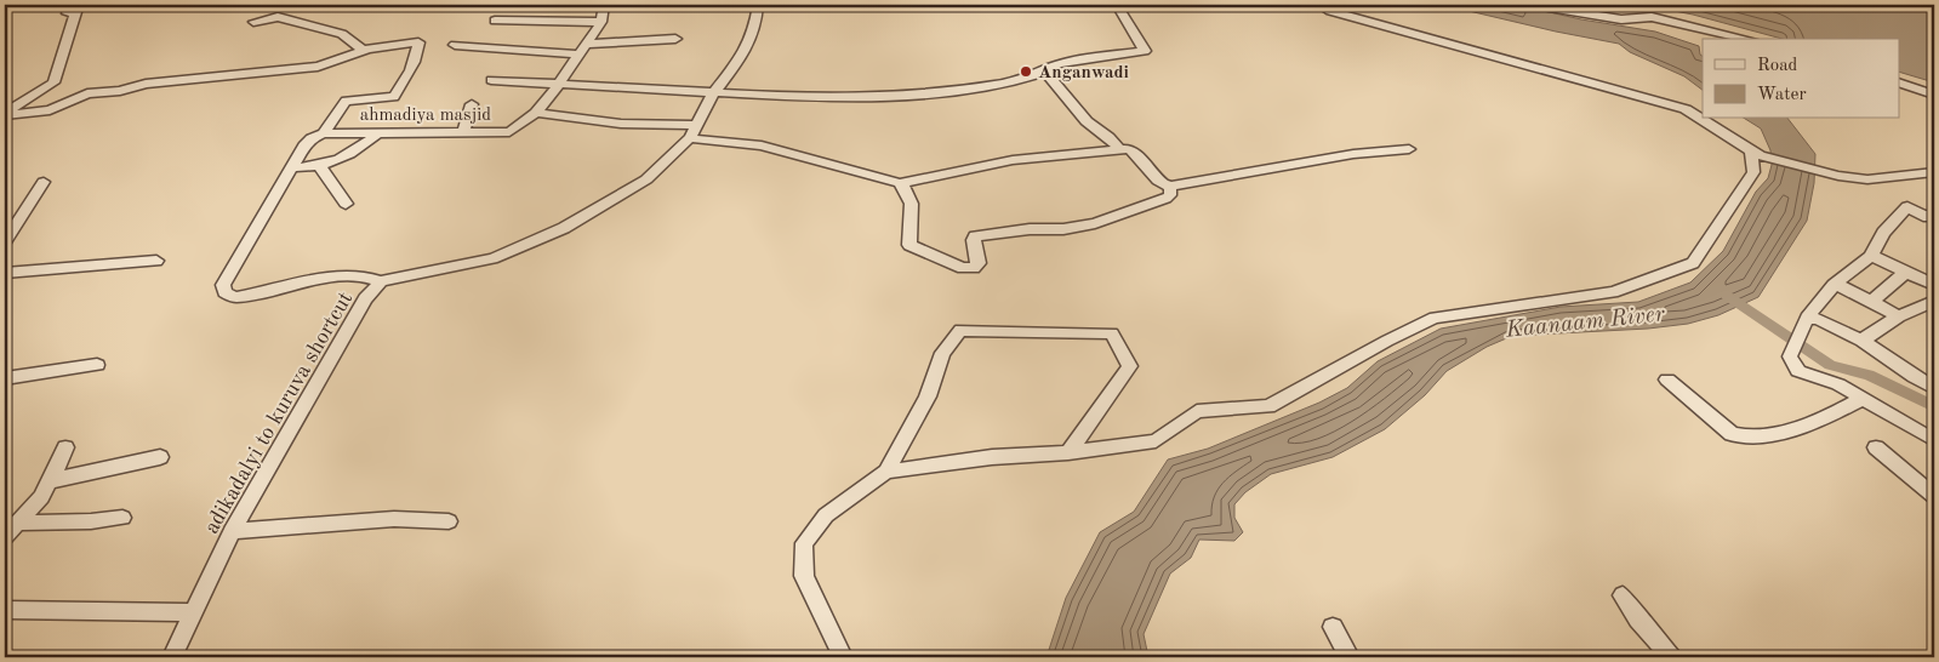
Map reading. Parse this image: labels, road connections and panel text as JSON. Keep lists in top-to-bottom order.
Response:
{
  "streets": {
    "street": ["ahmadiya masjid", "adikadalyi to kuruva shortcut"]
  },
  "water": ["Kaanaam River"],
  "places": ["Anganwadi"],
  "legend": ["Road", "Water"]
}
